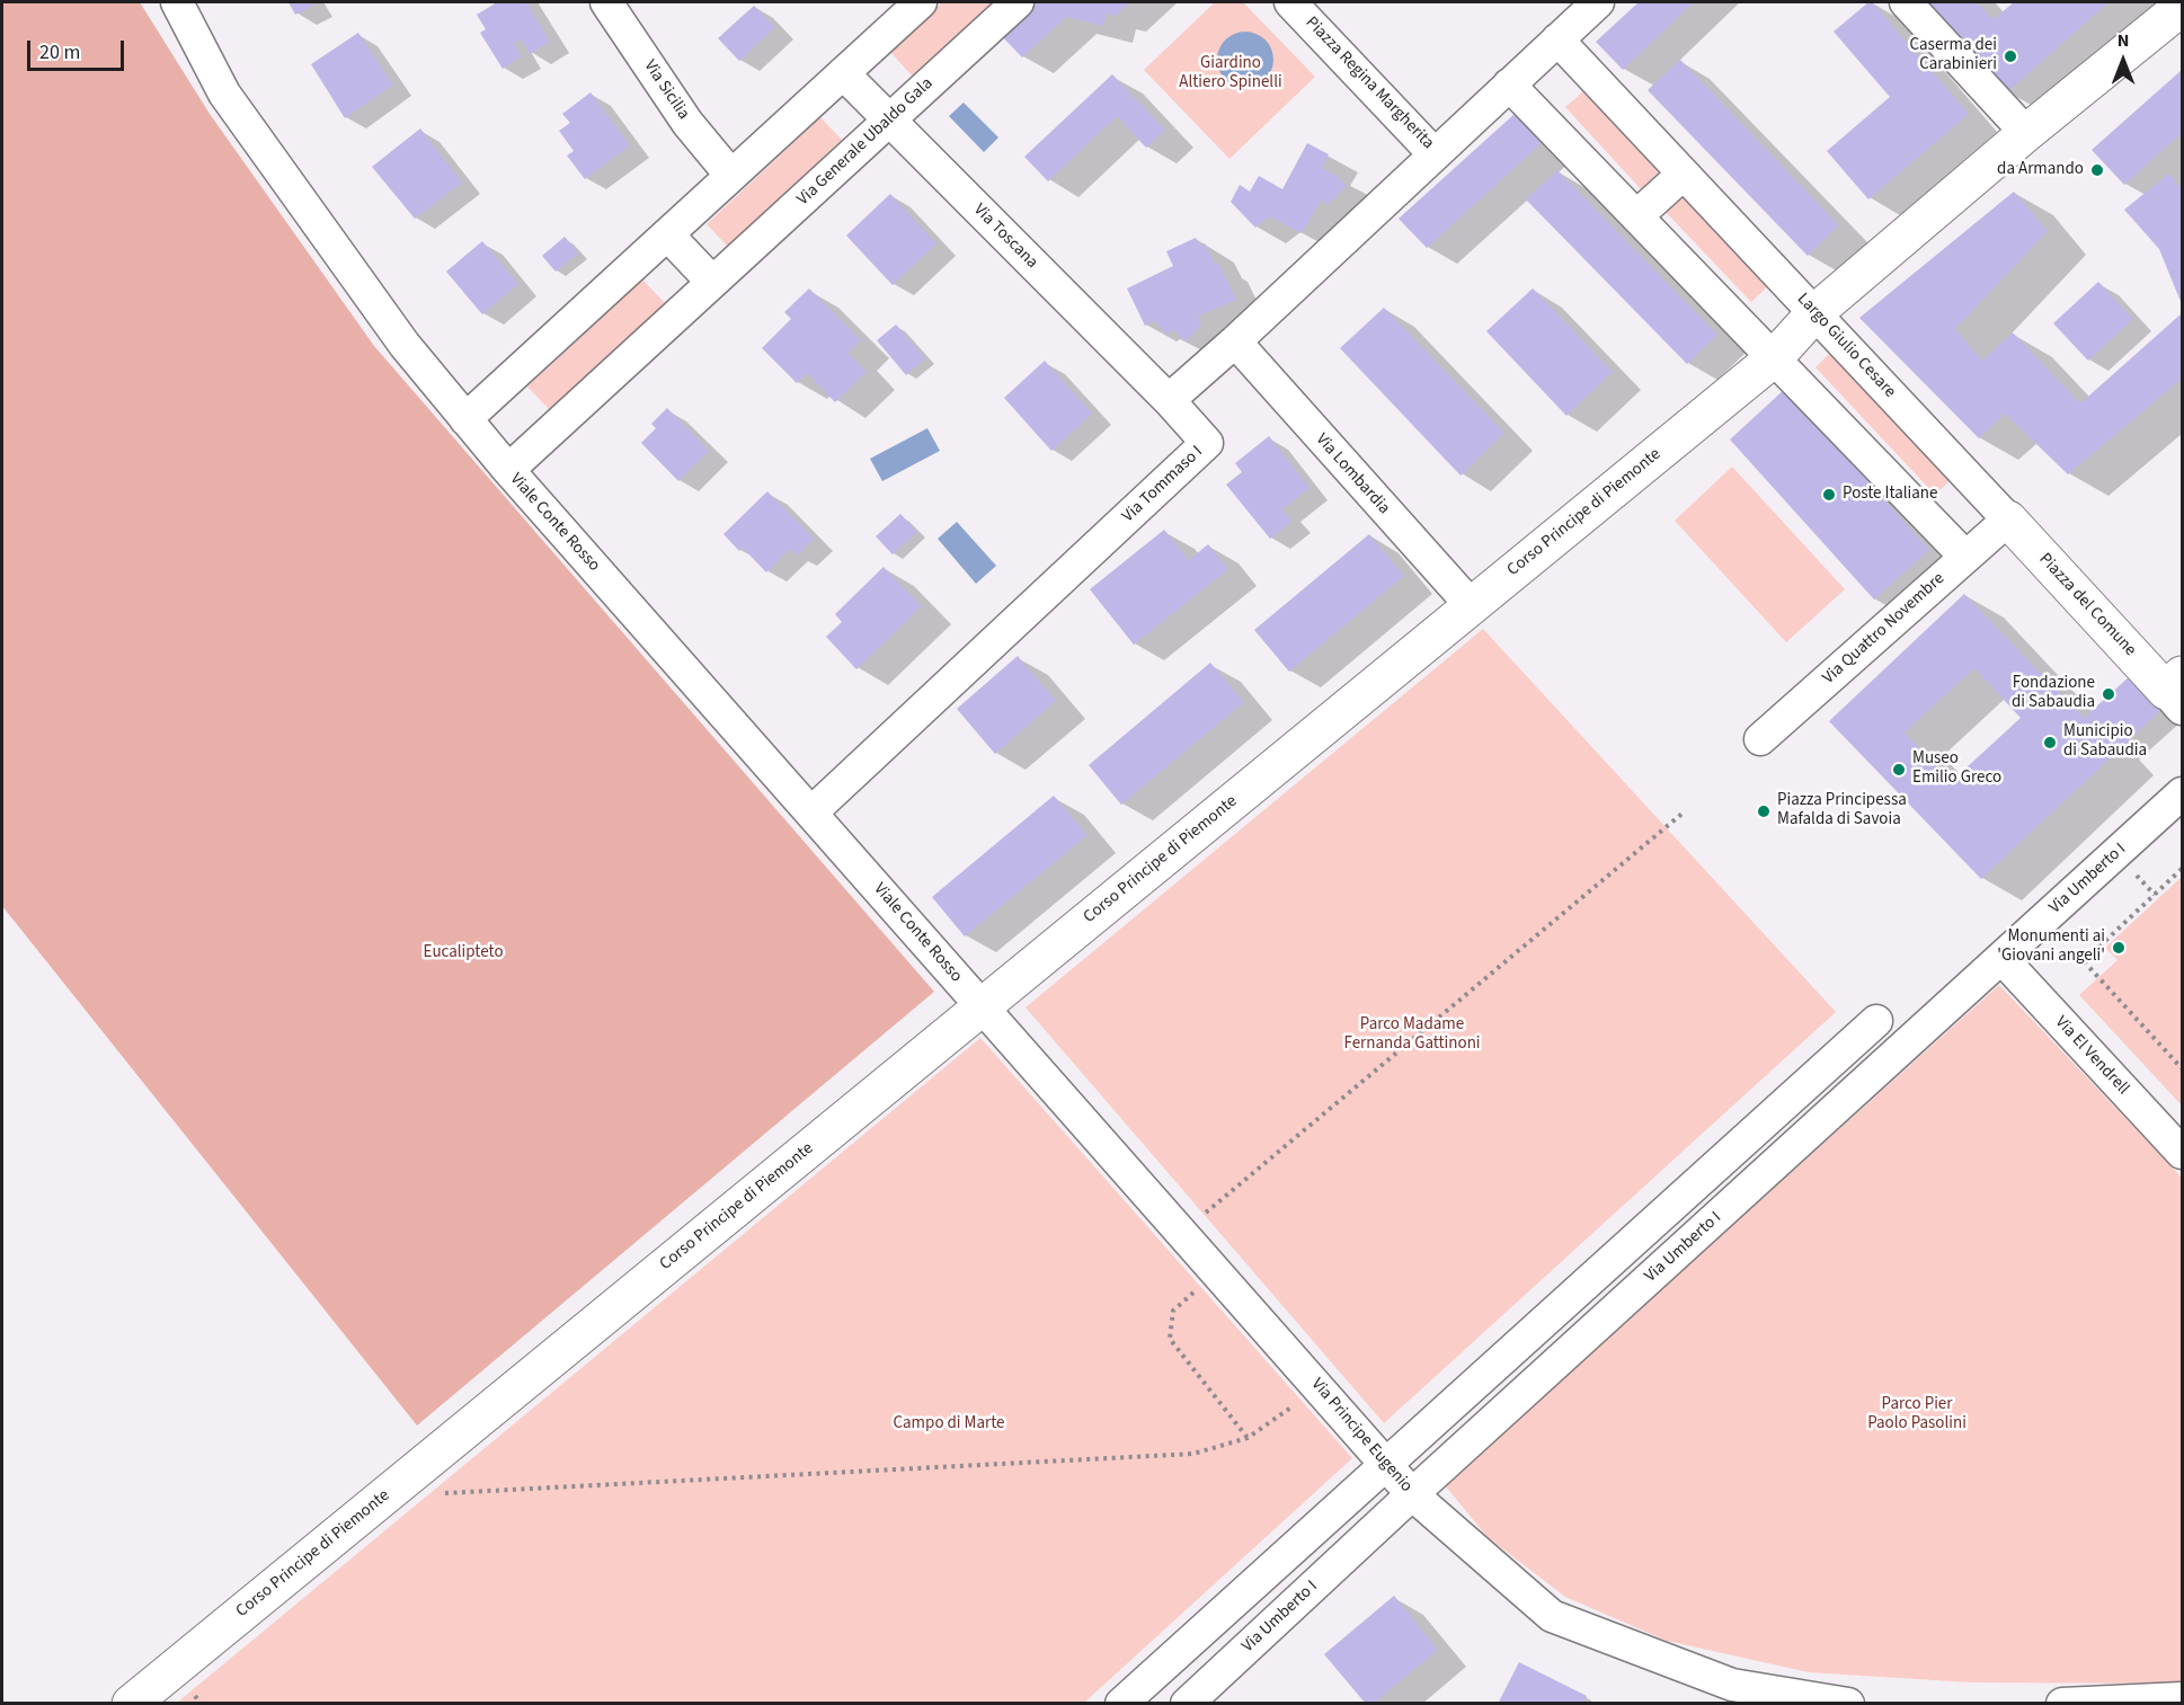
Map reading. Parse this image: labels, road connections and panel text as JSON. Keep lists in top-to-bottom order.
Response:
{
  "streets": {
    "street": [
      "Piazza Regina Margherita",
      "Via Sicilia",
      "Via Generale Ubaldo Gala",
      "Via Toscana",
      "Largo Giulio Cesare",
      "Via Lombardia",
      "Via Tommaso I",
      "Corso Principe di Piemonte",
      "Viale Conte Rosso",
      "Piazza del Comune",
      "Via Quattro Novembre",
      "Via Umberto I",
      "Via El Vendrell",
      "Via Principe Eugenio"
    ]
  },
  "crossings": [
    ["Piazza Regina Margherita", "Largo Giulio Cesare"],
    ["Via Generale Ubaldo Gala", "Via Toscana"],
    ["Via Generale Ubaldo Gala", "Viale Conte Rosso"],
    ["Via Toscana", "Via Tommaso I"],
    ["Largo Giulio Cesare", "Corso Principe di Piemonte"],
    ["Largo Giulio Cesare", "Piazza del Comune"],
    ["Largo Giulio Cesare", "Via Quattro Novembre"],
    ["Via Lombardia", "Corso Principe di Piemonte"],
    ["Via Tommaso I", "Viale Conte Rosso"],
    ["Corso Principe di Piemonte", "Viale Conte Rosso"],
    ["Corso Principe di Piemonte", "Via Principe Eugenio"],
    ["Viale Conte Rosso", "Via Principe Eugenio"],
    ["Piazza del Comune", "Via Quattro Novembre"],
    ["Via Umberto I", "Via El Vendrell"],
    ["Via Umberto I", "Via Principe Eugenio"]
  ],
  "parks": [
    "Giardino Altiero Spinelli",
    "Eucalipteto",
    "Parco Madame Fernanda Gattinoni",
    "Parco Pier Paolo Pasolini",
    "Campo di Marte"
  ],
  "places": [
    "Caserma dei Carabinieri",
    "da Armando",
    "Poste Italiane",
    "Fondazione di Sabaudia",
    "Municipio di Sabaudia",
    "Museo Emilio Greco",
    "Piazza Principessa Mafalda di Savoia",
    "Monumenti ai 'Giovani angeli'"
  ],
  "scale_bar": "20 m",
  "north": "top"
}
